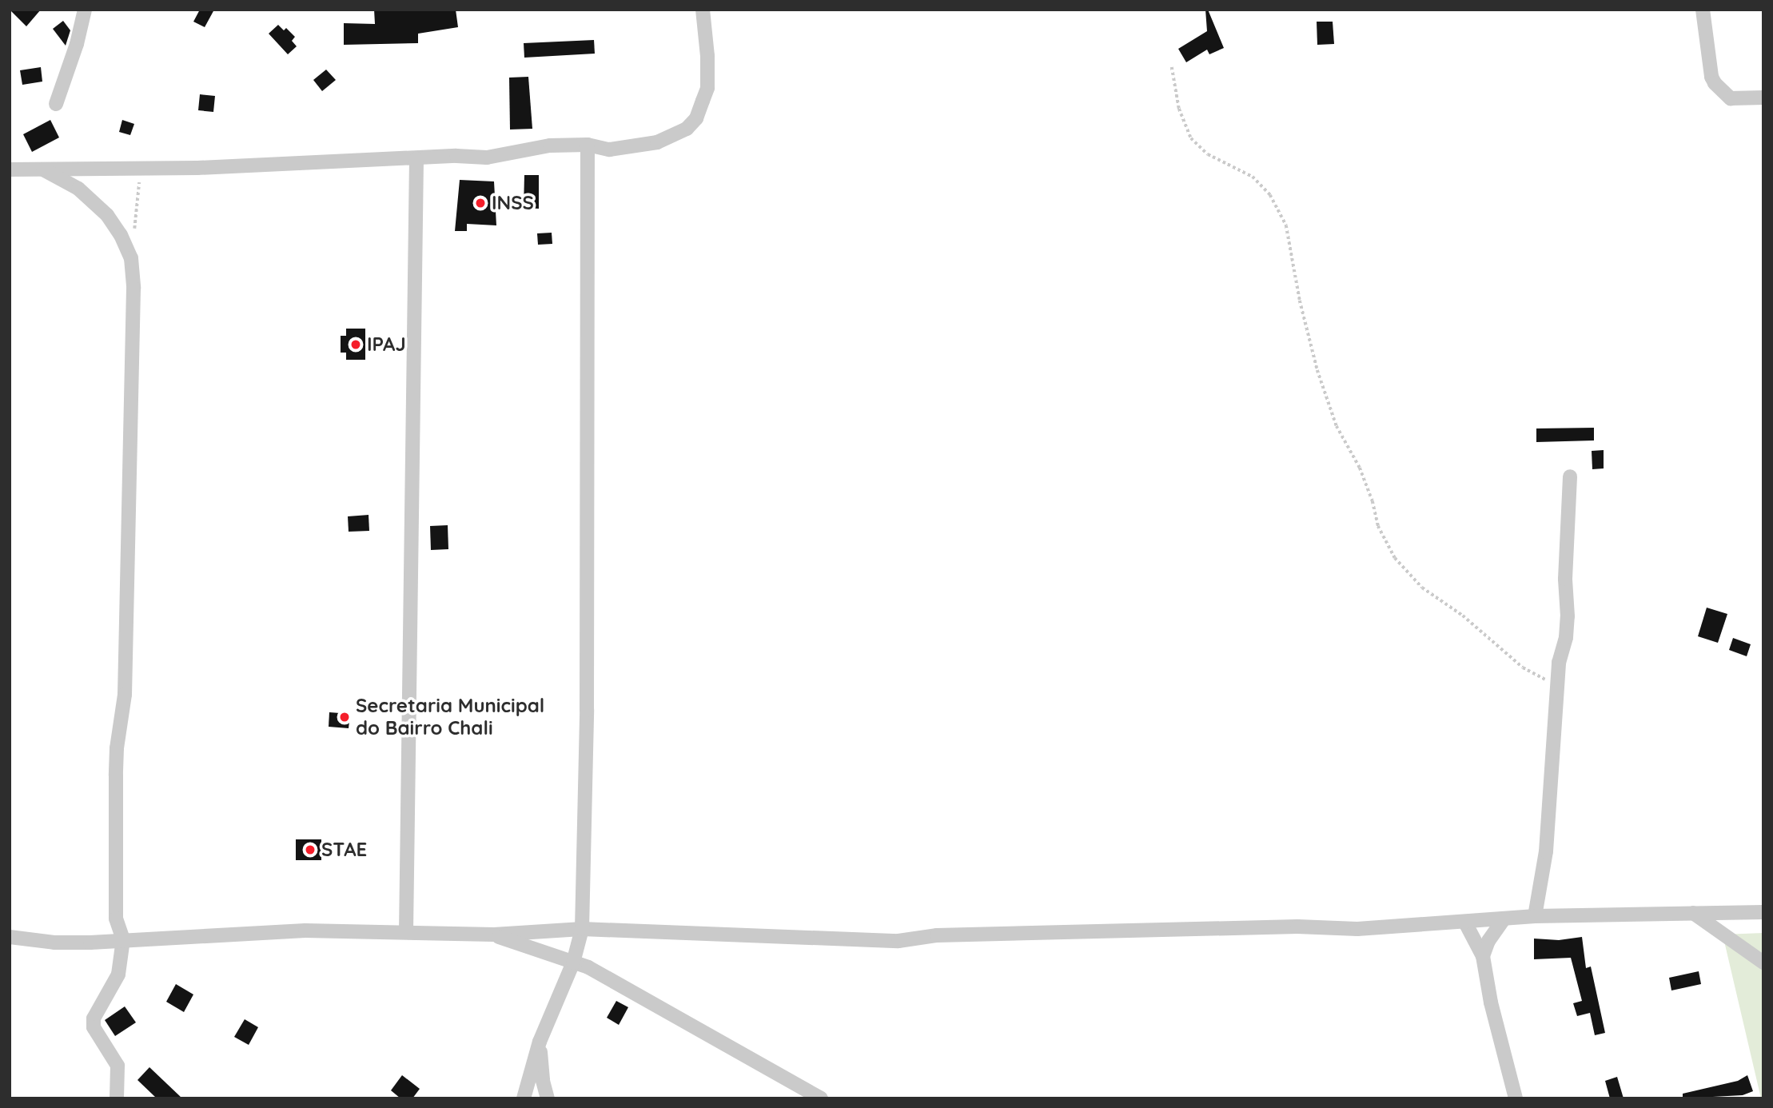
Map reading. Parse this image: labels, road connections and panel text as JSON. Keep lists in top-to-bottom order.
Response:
{
  "places": [
    "INSS",
    "IPAJ",
    "Secretaria Municipal do Bairro Chali",
    "STAE"
  ]
}
